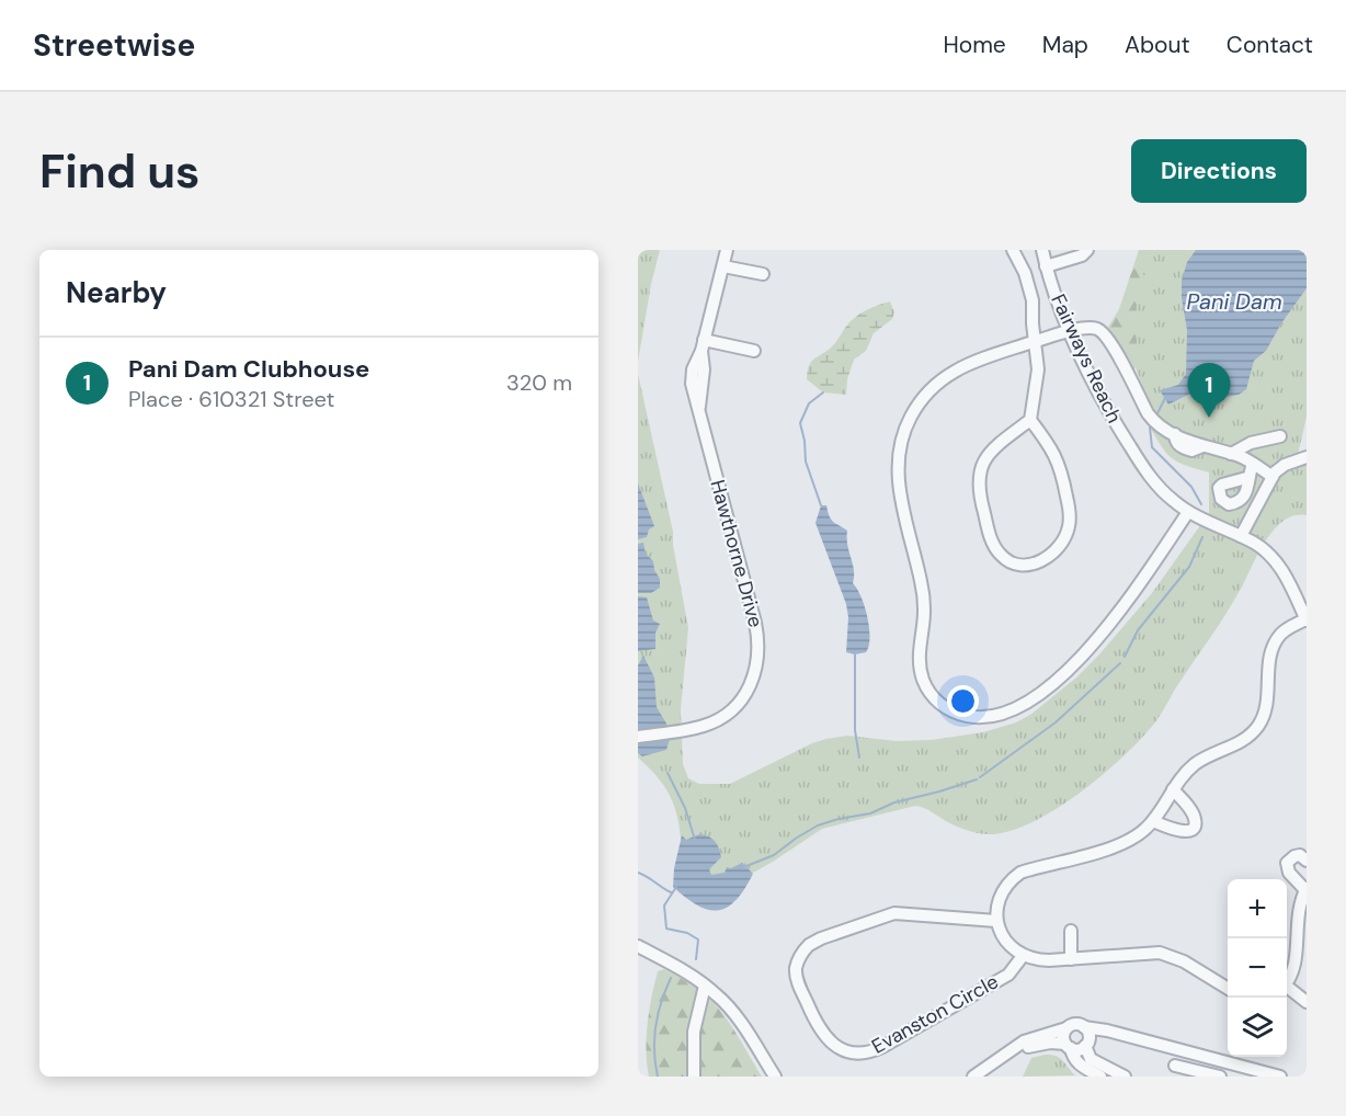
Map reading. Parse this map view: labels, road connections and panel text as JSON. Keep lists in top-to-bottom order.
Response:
{
  "streets": {
    "street": ["Fairways Reach", "Hawthorne Drive", "Evanston Circle"]
  },
  "water": ["Pani Dam"],
  "page": {
    "header": "Streetwise",
    "nav": [
      "Home",
      "Map",
      "About",
      "Contact"
    ],
    "buttons": "Directions",
    "title": "Find us",
    "heading": "Nearby",
    "list": [
      {
        "mark": "1",
        "name": "Pani Dam Clubhouse",
        "note": "Place · 610321 Street",
        "value": "320 m"
      }
    ],
    "pins": "1",
    "map_buttons": ["+", "−"]
  }
}
